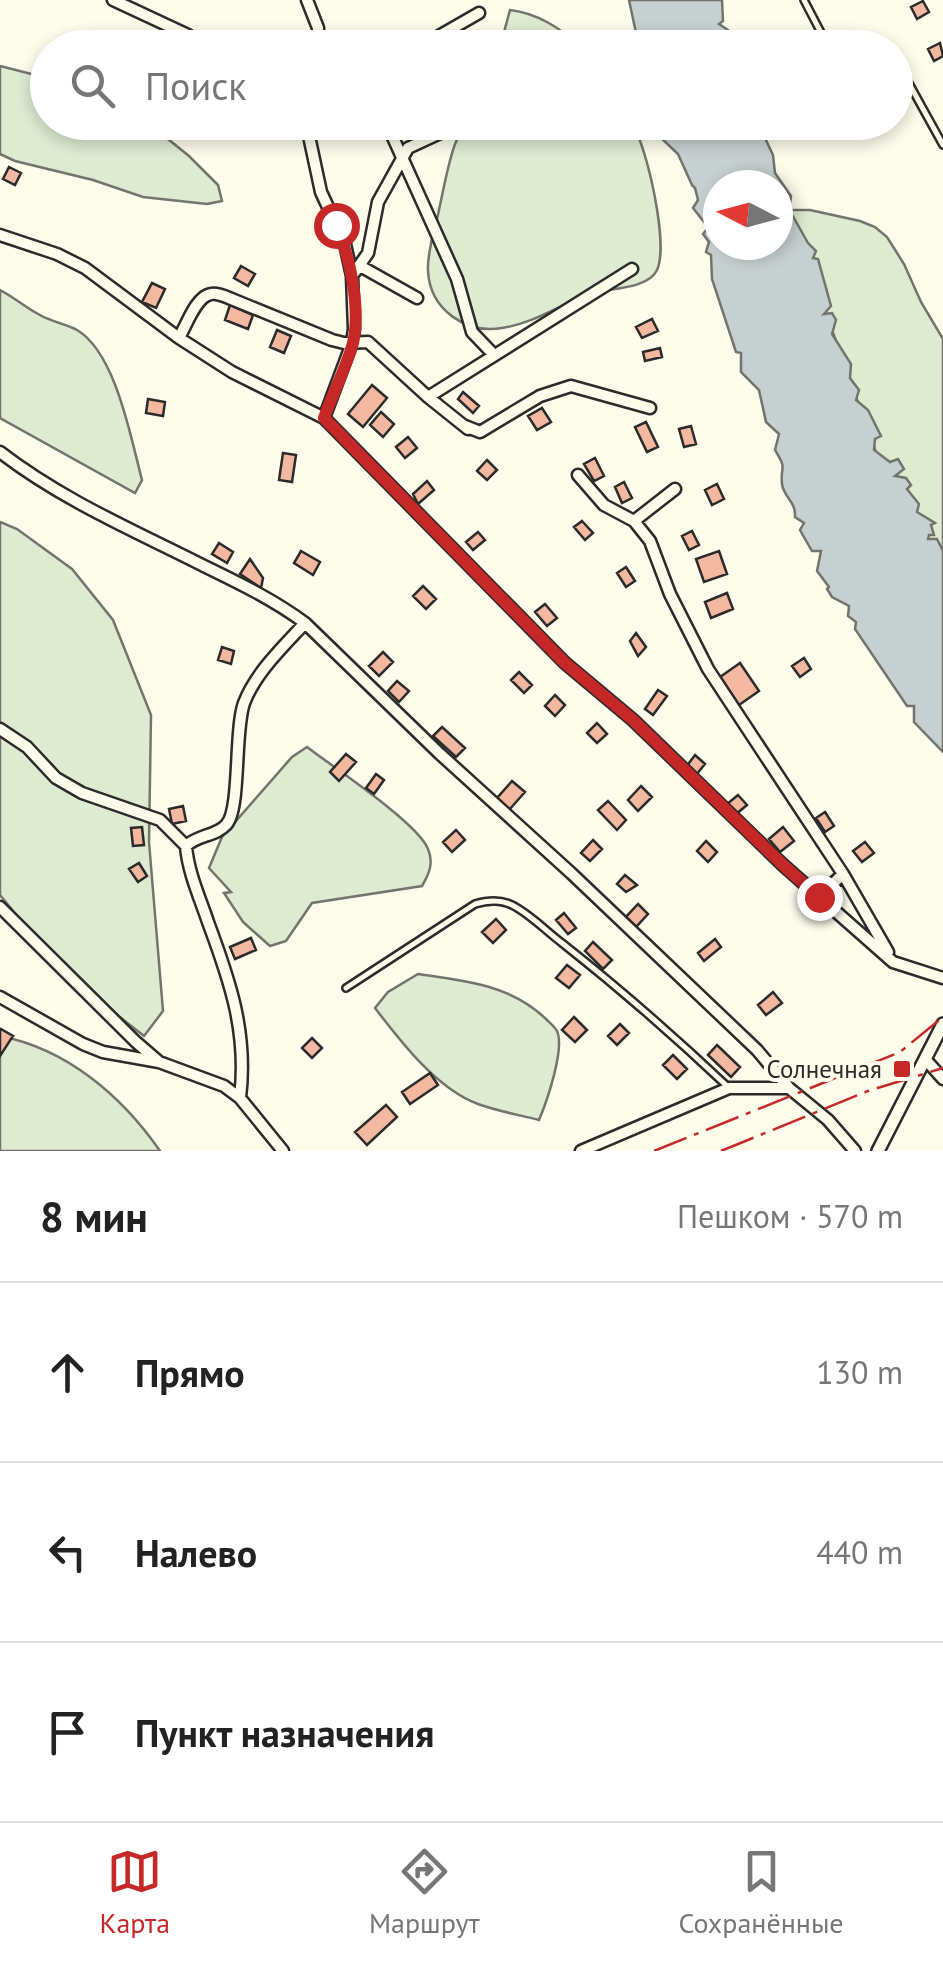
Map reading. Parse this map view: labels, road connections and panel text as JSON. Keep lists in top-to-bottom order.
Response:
{
  "places": {
    "transit": ["Солнечная"]
  },
  "north": "left",
  "page": {
    "search": "Поиск",
    "heading": ["8 мин", "Пешком · 570 m"],
    "list": [
      ["Прямо", "130 m"],
      ["Налево", "440 m"],
      "Пункт назначения"
    ],
    "nav": ["Карта", "Маршрут", "Сохранённые"]
  }
}
